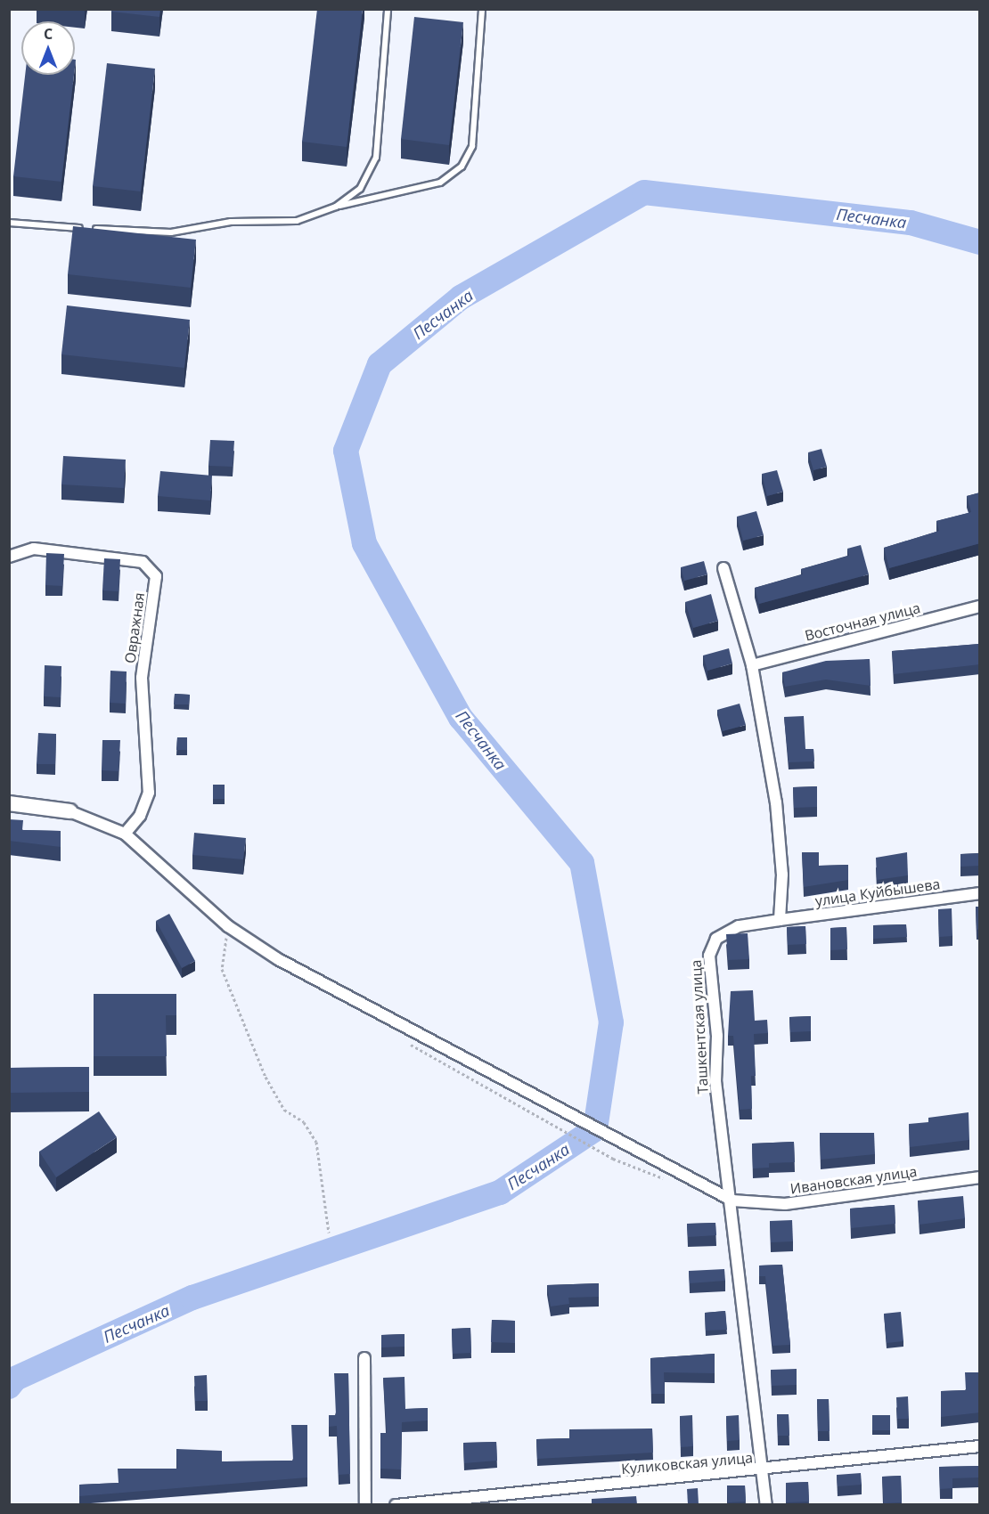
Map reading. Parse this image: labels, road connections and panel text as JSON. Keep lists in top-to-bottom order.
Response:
{
  "streets": {
    "street": [
      "Восточная улица",
      "Овражная",
      "улица Куйбышева",
      "Ташкентская улица",
      "Ивановская улица",
      "Куликовская улица"
    ]
  },
  "crossings": [
    ["улица Куйбышева", "Ташкентская улица"],
    ["Ташкентская улица", "Ивановская улица"],
    ["Ташкентская улица", "Куликовская улица"]
  ],
  "water": ["Песчанка"],
  "north": "top"
}
